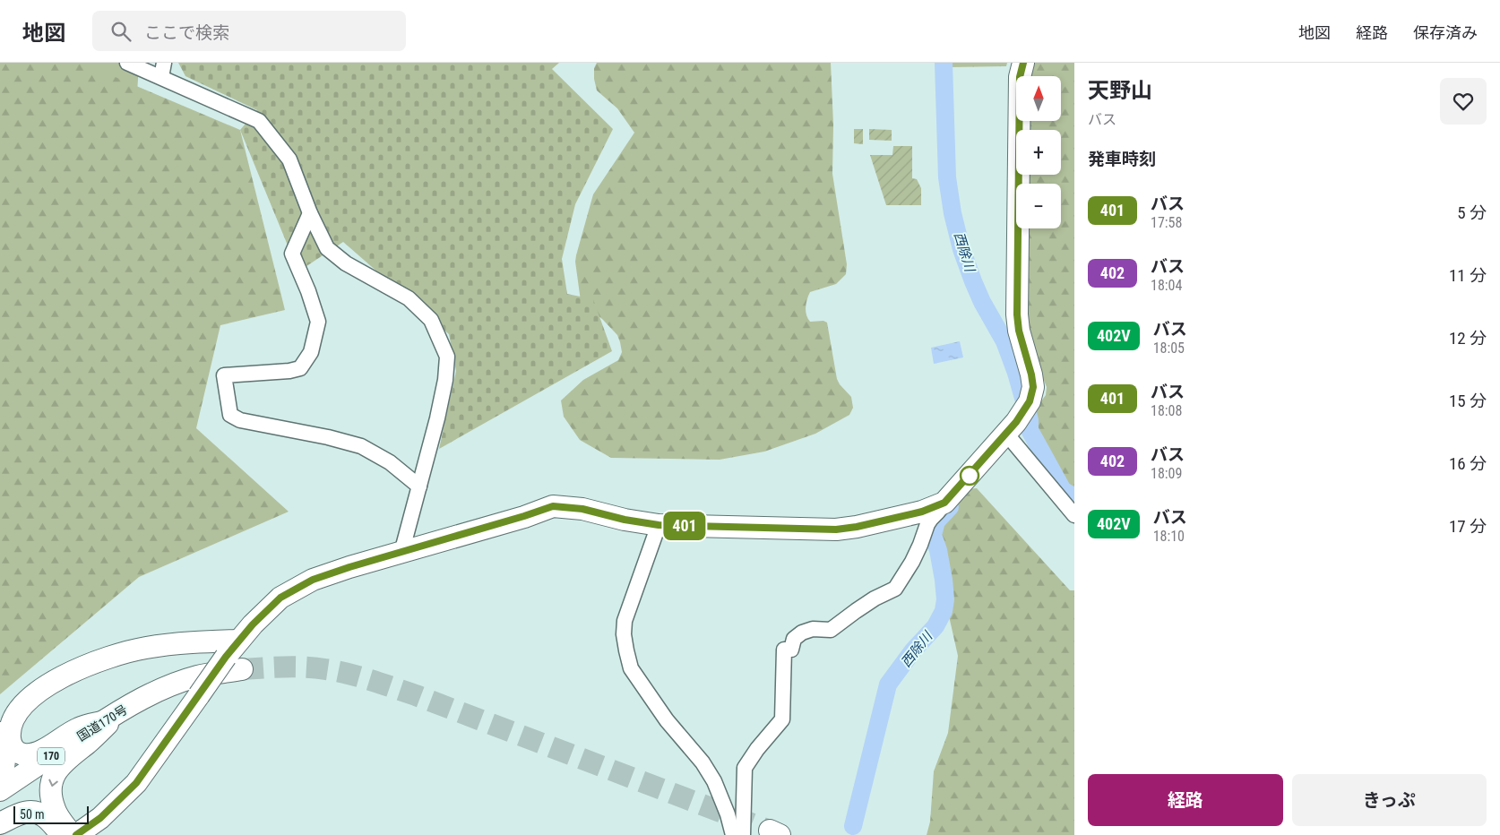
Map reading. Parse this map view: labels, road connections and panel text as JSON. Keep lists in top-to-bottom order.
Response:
{
  "streets": {
    "highway": ["国道170号", "170"]
  },
  "water": ["西除川"],
  "lines": ["bus line 401"],
  "scale_bar": "50 m",
  "north": "top",
  "page": {
    "header": "地図",
    "search": "ここで検索",
    "nav": ["地図", "経路", "保存済み"],
    "on_map": "401",
    "heading": [
      ["天野山", "バス"],
      "発車時刻"
    ],
    "map_buttons": ["+", "−"],
    "list": [
      {
        "mark": "401",
        "name": "バス",
        "note": "17:58",
        "value": "5 分"
      },
      {
        "mark": "402",
        "name": "バス",
        "note": "18:04",
        "value": "11 分"
      },
      {
        "mark": "402V",
        "name": "バス",
        "note": "18:05",
        "value": "12 分"
      },
      {
        "mark": "401",
        "name": "バス",
        "note": "18:08",
        "value": "15 分"
      },
      {
        "mark": "402",
        "name": "バス",
        "note": "18:09",
        "value": "16 分"
      },
      {
        "mark": "402V",
        "name": "バス",
        "note": "18:10",
        "value": "17 分"
      }
    ],
    "buttons": ["経路", "きっぷ"],
    "scale": "50 m"
  }
}
